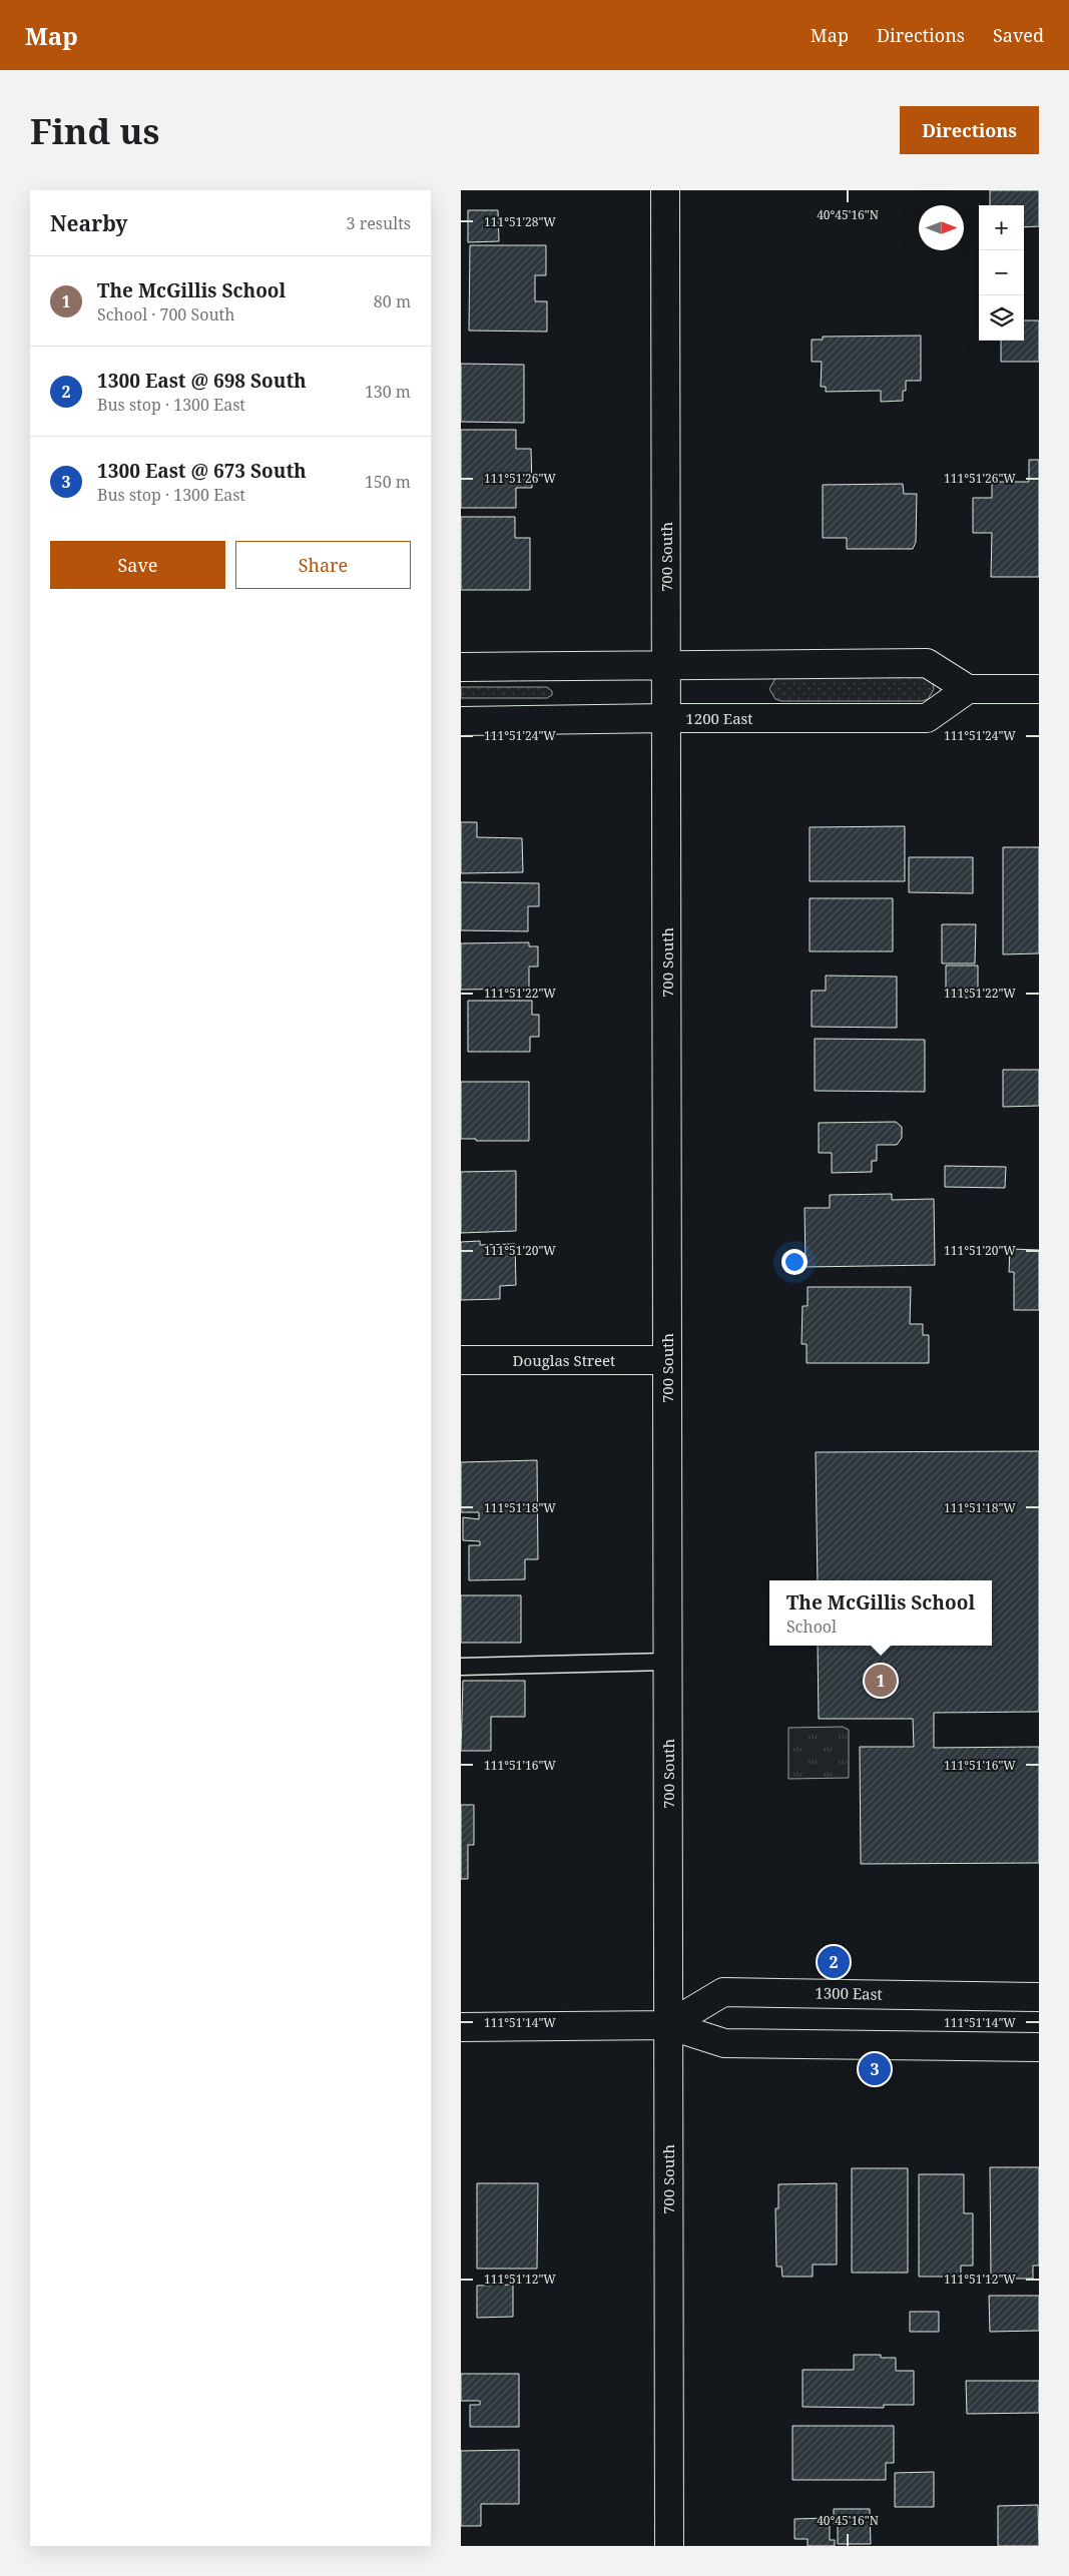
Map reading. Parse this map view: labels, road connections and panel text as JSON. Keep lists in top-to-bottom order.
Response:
{
  "streets": {
    "street": [
      "700 South",
      "1200 East",
      "Douglas Street",
      "1300 East"
    ]
  },
  "crossings": [
    ["700 South", "1200 East"],
    ["700 South", "Douglas Street"],
    ["700 South", "1300 East"]
  ],
  "north": "right",
  "page": {
    "header": "Map",
    "nav": ["Map", "Directions", "Saved"],
    "buttons": [
      "Directions",
      ["Save", "Share"]
    ],
    "title": "Find us",
    "heading": ["Nearby", "3 results"],
    "map_buttons": ["+", "−"],
    "list": [
      {
        "mark": "1",
        "name": "The McGillis School",
        "note": "School · 700 South",
        "value": "80 m"
      },
      {
        "mark": "2",
        "name": "1300 East @ 698 South",
        "note": "Bus stop · 1300 East",
        "value": "130 m"
      },
      {
        "mark": "3",
        "name": "1300 East @ 673 South",
        "note": "Bus stop · 1300 East",
        "value": "150 m"
      }
    ],
    "popup": ["The McGillis School", "School"],
    "pins": ["1", "2", "3"]
  },
  "coordinates": [
    "40°45'16\"N",
    "111°51'28\"W",
    "111°51'26\"W",
    "111°51'24\"W",
    "111°51'22\"W",
    "111°51'20\"W",
    "111°51'18\"W",
    "111°51'16\"W",
    "111°51'14\"W",
    "111°51'12\"W"
  ]
}
